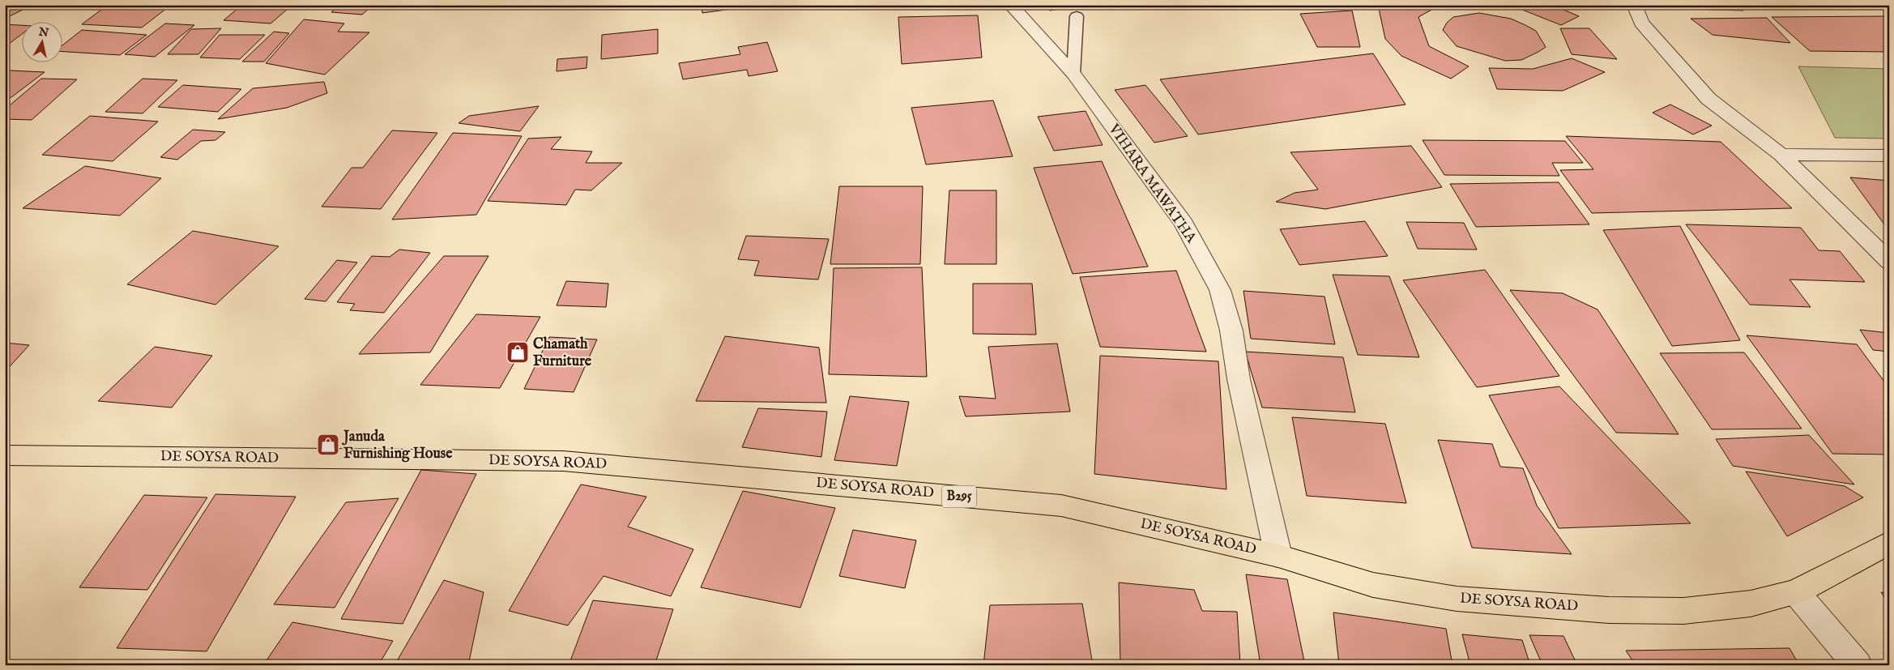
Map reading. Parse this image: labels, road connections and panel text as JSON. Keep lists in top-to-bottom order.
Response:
{
  "streets": {
    "main road": ["DE SOYSA ROAD", "B295"],
    "street": ["VIHARA MAWATHA"]
  },
  "crossings": [
    ["VIHARA MAWATHA", "DE SOYSA ROAD"]
  ],
  "places": {
    "shop": ["Chamath Furniture", "Januda Furnishing House"]
  },
  "north": "top"
}
